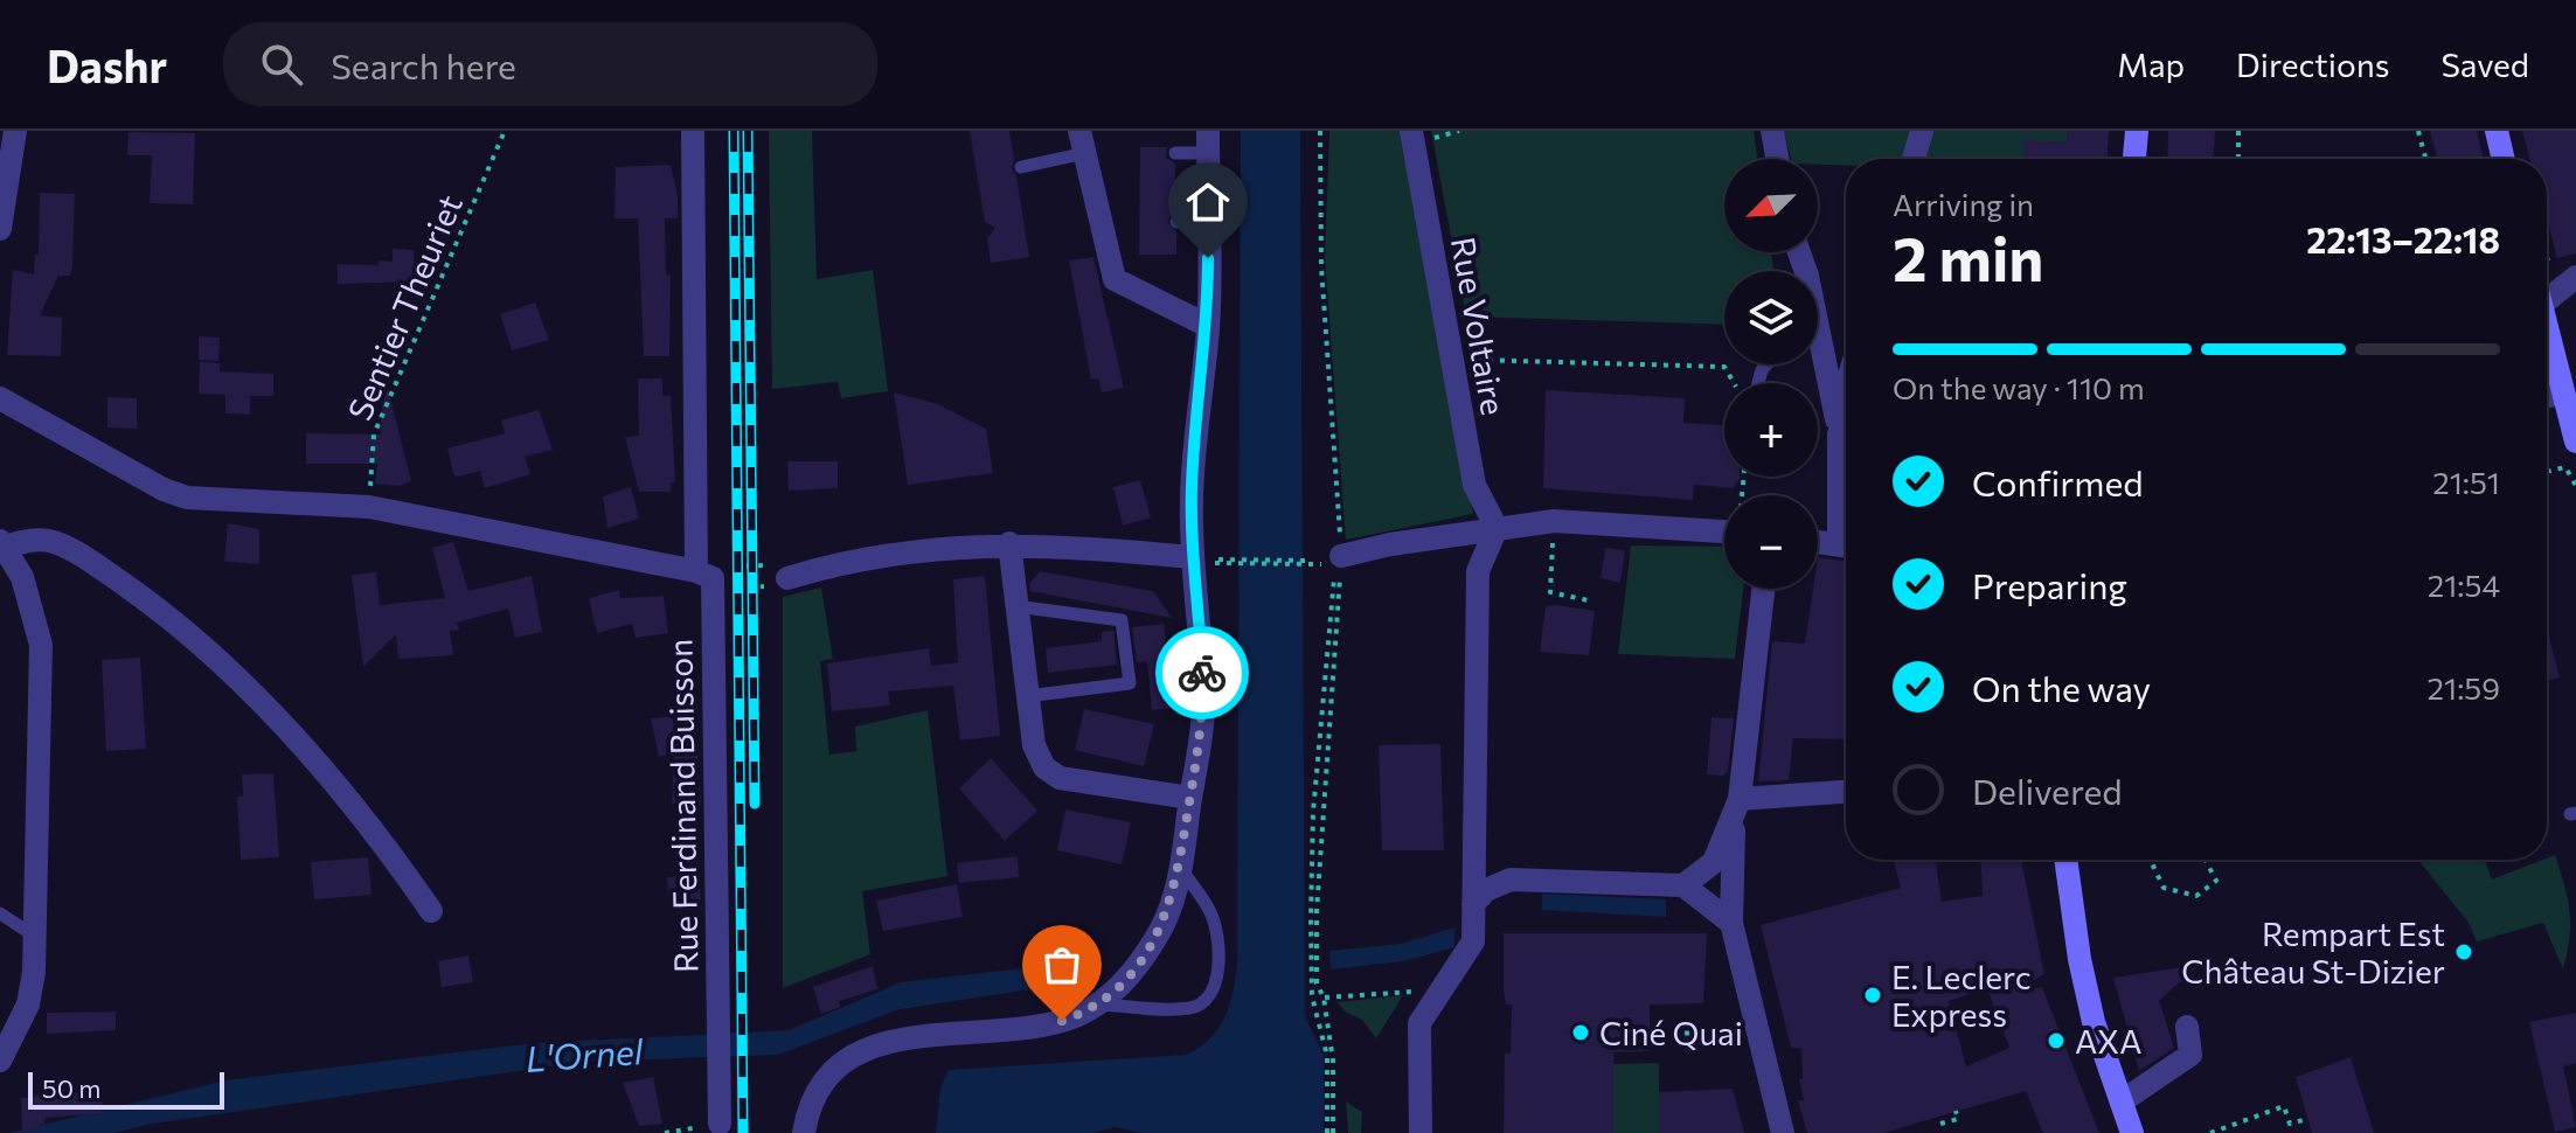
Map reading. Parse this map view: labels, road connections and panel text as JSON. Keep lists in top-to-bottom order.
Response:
{
  "streets": {
    "street": ["Rue Voltaire", "Rue Ferdinand Buisson"],
    "path": ["Sentier Theuriet"]
  },
  "water": ["L'Ornel"],
  "places": [
    "Rempart Est Château St-Dizier",
    "E. Leclerc Express",
    "Ciné Quai",
    "AXA"
  ],
  "scale_bar": "50 m",
  "north": "bottom left",
  "page": {
    "header": "Dashr",
    "search": "Search here",
    "nav": ["Map", "Directions", "Saved"],
    "map_buttons": ["+", "−"],
    "heading": ["2 min", "Arriving in", "22:13–22:18"],
    "bar": "On the way · 110 m",
    "list": [
      ["Confirmed", "21:51"],
      ["Preparing", "21:54"],
      ["On the way", "21:59"],
      "Delivered"
    ],
    "scale": "50 m"
  }
}
